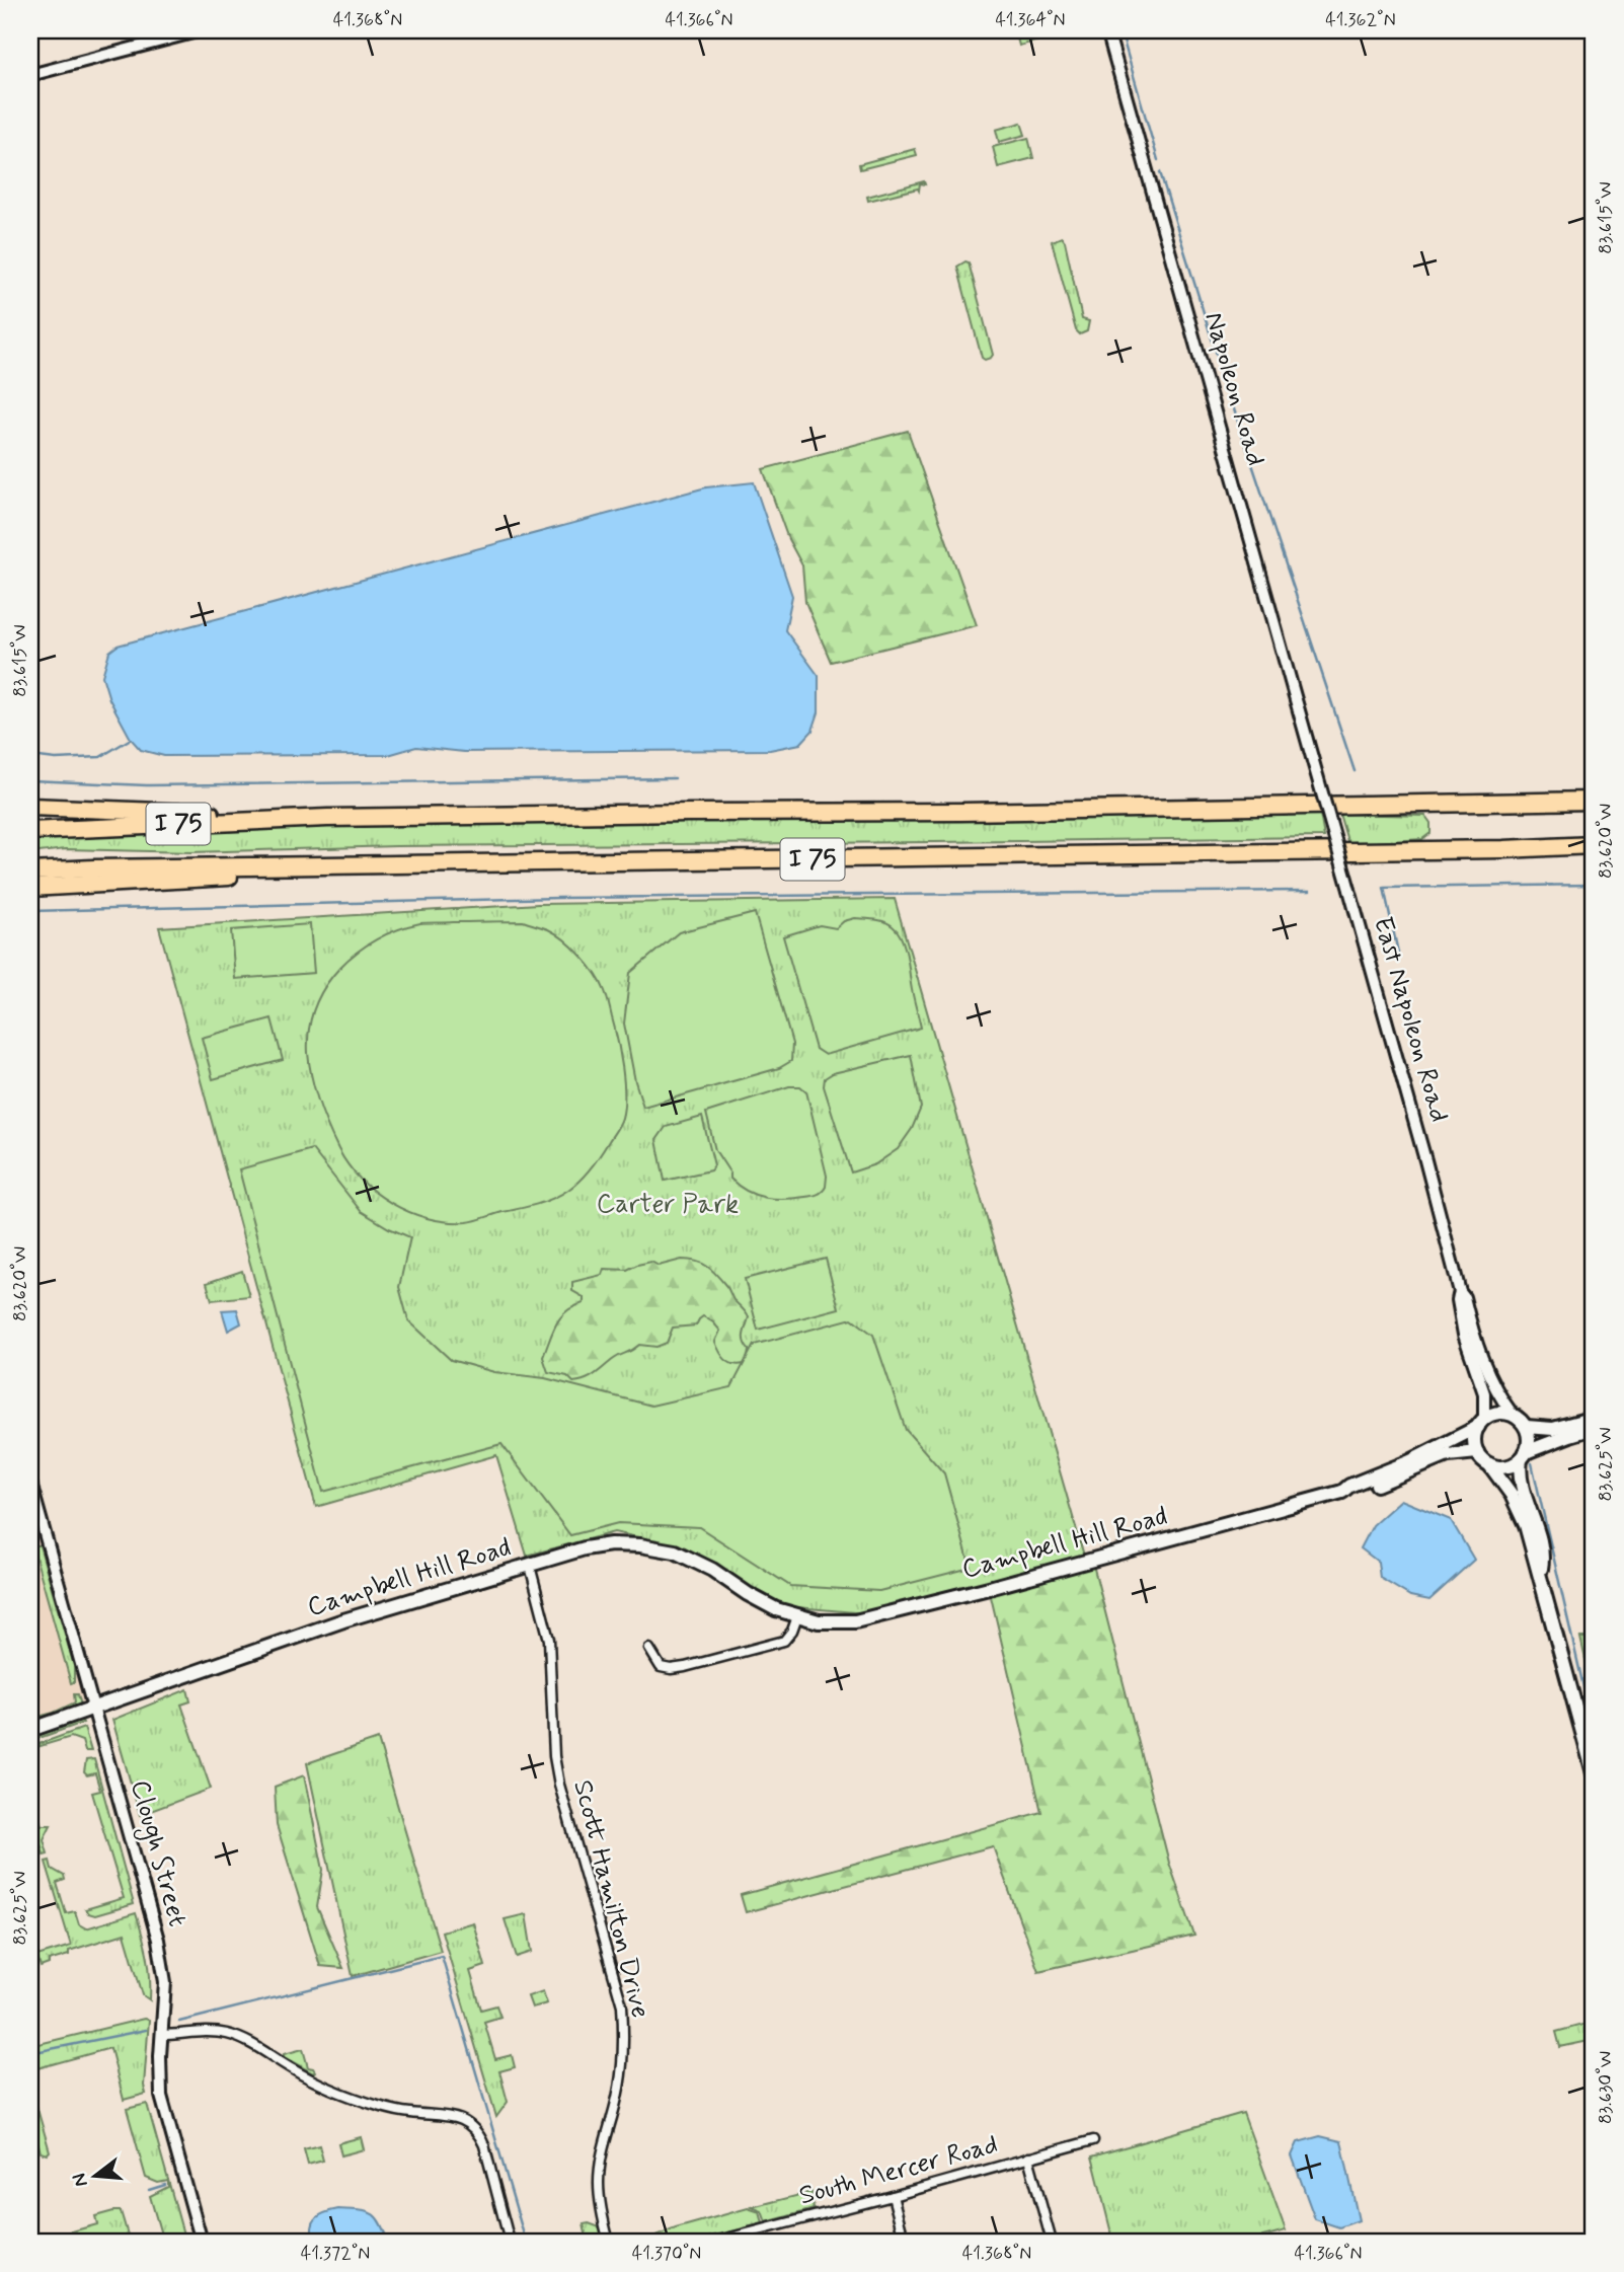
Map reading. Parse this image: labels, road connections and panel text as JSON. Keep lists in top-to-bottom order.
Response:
{
  "streets": {
    "highway": ["I 75"],
    "main road": ["Campbell Hill Road"],
    "street": [
      "Napoleon Road",
      "East Napoleon Road",
      "Clough Street",
      "Scott Hamilton Drive",
      "South Mercer Road"
    ]
  },
  "crossings": [
    ["Napoleon Road", "East Napoleon Road"],
    ["East Napoleon Road", "Campbell Hill Road"],
    ["Campbell Hill Road", "Clough Street"],
    ["Campbell Hill Road", "Scott Hamilton Drive"]
  ],
  "parks": ["Carter Park"],
  "north": "left",
  "coordinates": [
    "41.368°N",
    "41.366°N",
    "41.364°N",
    "41.362°N",
    "83.615°W",
    "83.620°W",
    "83.625°W",
    "83.630°W",
    "41.372°N",
    "41.370°N"
  ]
}
